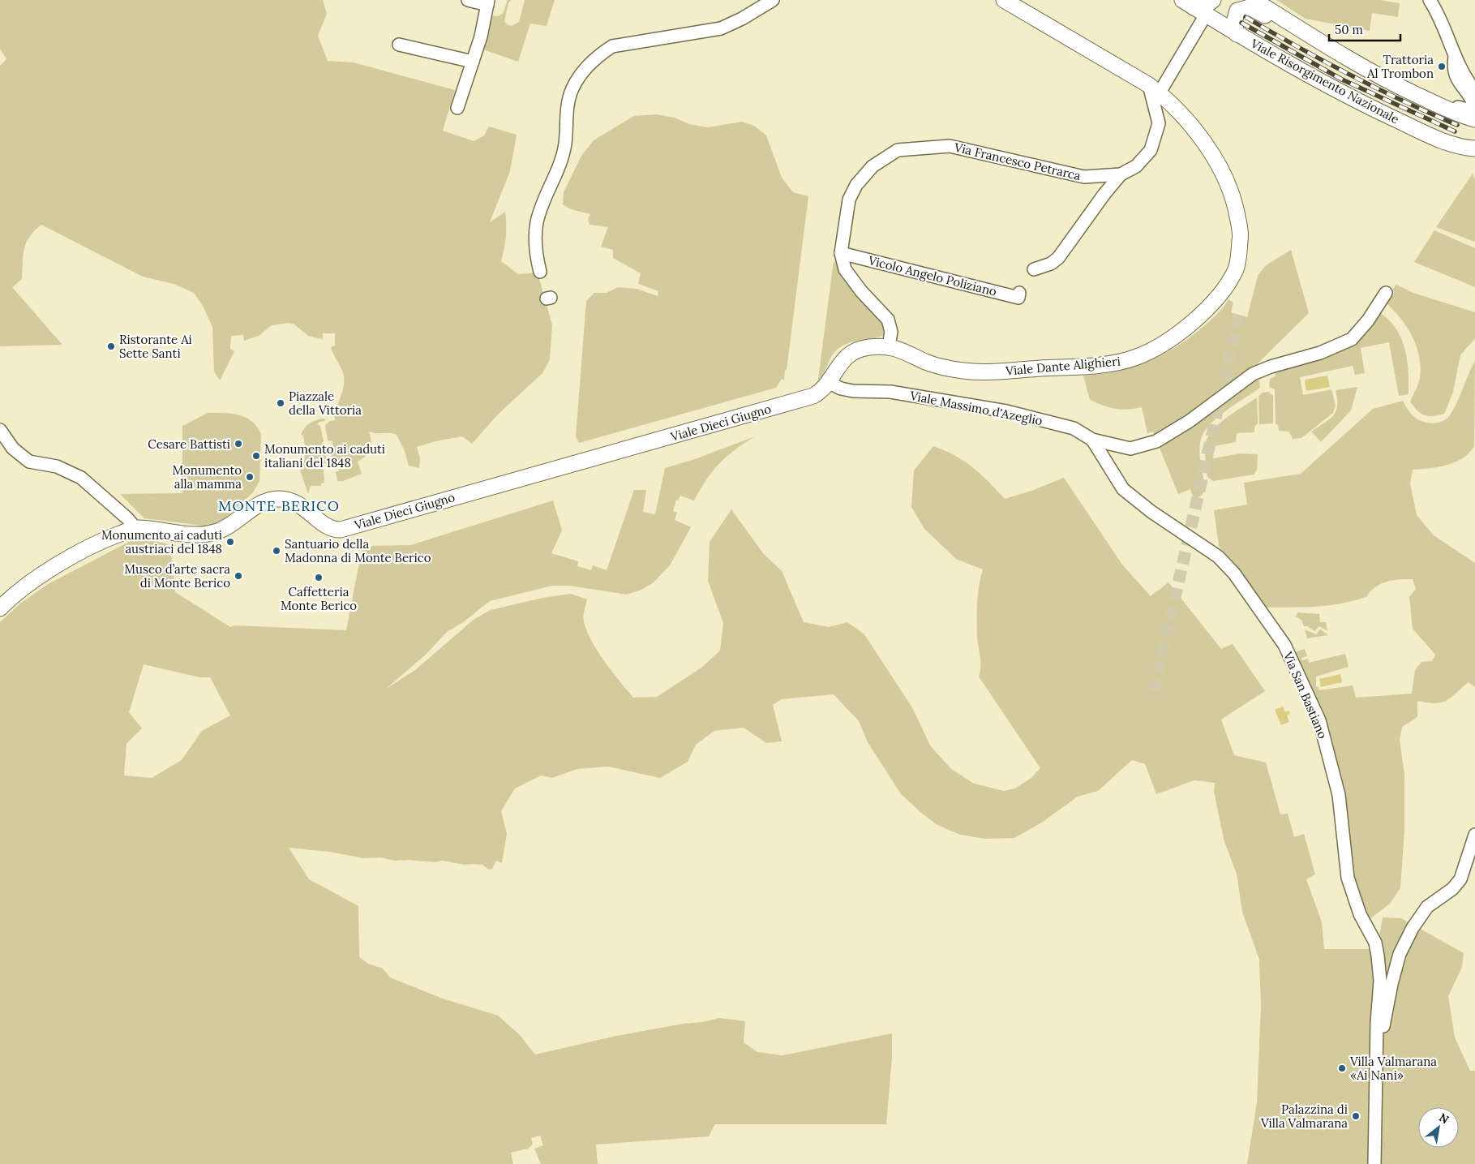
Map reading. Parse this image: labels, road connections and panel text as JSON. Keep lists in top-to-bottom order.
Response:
{
  "streets": {
    "main road": ["Viale Risorgimento Nazionale", "Viale Dante Alighieri", "Viale Dieci Giugno"],
    "street": [
      "Via Francesco Petrarca",
      "Vicolo Angelo Poliziano",
      "Viale Massimo d'Azeglio",
      "Via San Bastiano"
    ]
  },
  "crossings": [
    ["Via Francesco Petrarca", "Vicolo Angelo Poliziano"],
    ["Via Francesco Petrarca", "Viale Dante Alighieri"],
    ["Viale Dante Alighieri", "Viale Massimo d'Azeglio"],
    ["Viale Dante Alighieri", "Viale Dieci Giugno"],
    ["Viale Massimo d'Azeglio", "Via San Bastiano"]
  ],
  "districts": ["MONTE BERICO"],
  "places": [
    "Trattoria Al Trombon",
    "Ristorante Ai Sette Santi",
    "Piazzale della Vittoria",
    "Cesare Battisti",
    "Monumento ai caduti italiani del 1848",
    "Monumento alla mamma",
    "Monumento ai caduti austriaci del 1848",
    "Santuario della Madonna di Monte Berico",
    "Museo d’arte sacra di Monte Berico",
    "Caffetteria Monte Berico",
    "Villa Valmarana «Ai Nani»",
    "Palazzina di Villa Valmarana"
  ],
  "scale_bar": "50 m",
  "north": "top right"
}
